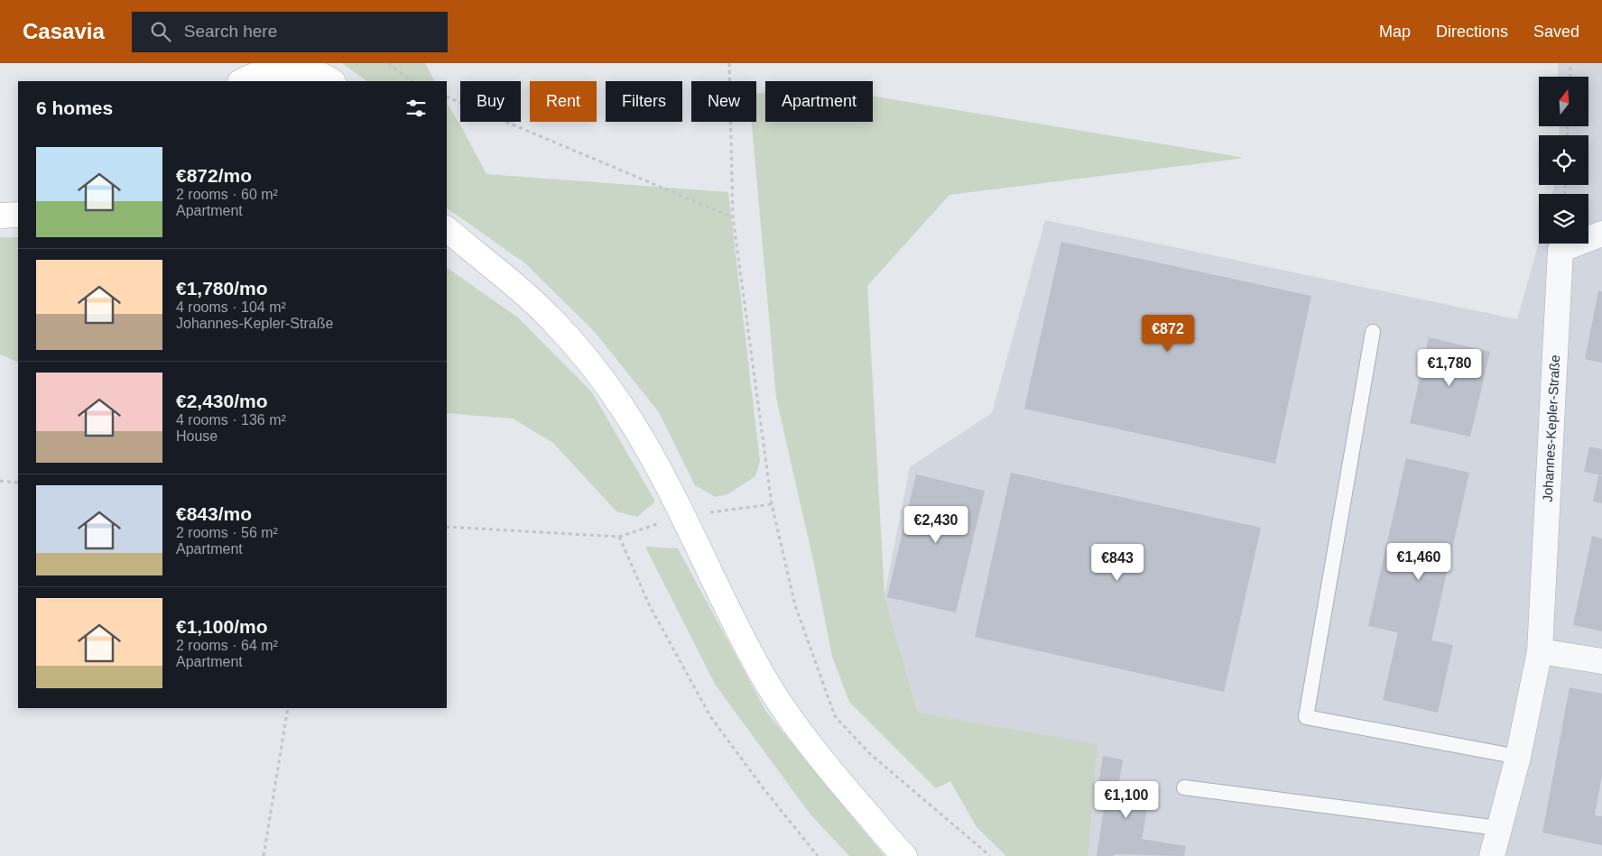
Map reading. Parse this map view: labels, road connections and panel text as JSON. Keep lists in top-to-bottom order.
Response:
{
  "streets": {
    "street": ["Johannes-Kepler-Straße"]
  },
  "north": "top",
  "page": {
    "header": "Casavia",
    "search": "Search here",
    "nav": ["Map", "Directions", "Saved"],
    "chip": [
      "Buy",
      "Rent",
      "Filters",
      "New",
      "Apartment"
    ],
    "heading": "6 homes",
    "list": [
      {
        "name": "€872/mo",
        "note": "2 rooms · 60 m² · Apartment"
      },
      {
        "name": "€1,780/mo",
        "note": "4 rooms · 104 m² · Johannes-Kepler-Straße"
      },
      {
        "name": "€2,430/mo",
        "note": "4 rooms · 136 m² · House"
      },
      {
        "name": "€843/mo",
        "note": "2 rooms · 56 m² · Apartment"
      },
      {
        "name": "€1,100/mo",
        "note": "2 rooms · 64 m² · Apartment"
      }
    ],
    "price": [
      "€872",
      "€1,780",
      "€2,430",
      "€1,460",
      "€843",
      "€1,100"
    ]
  }
}
